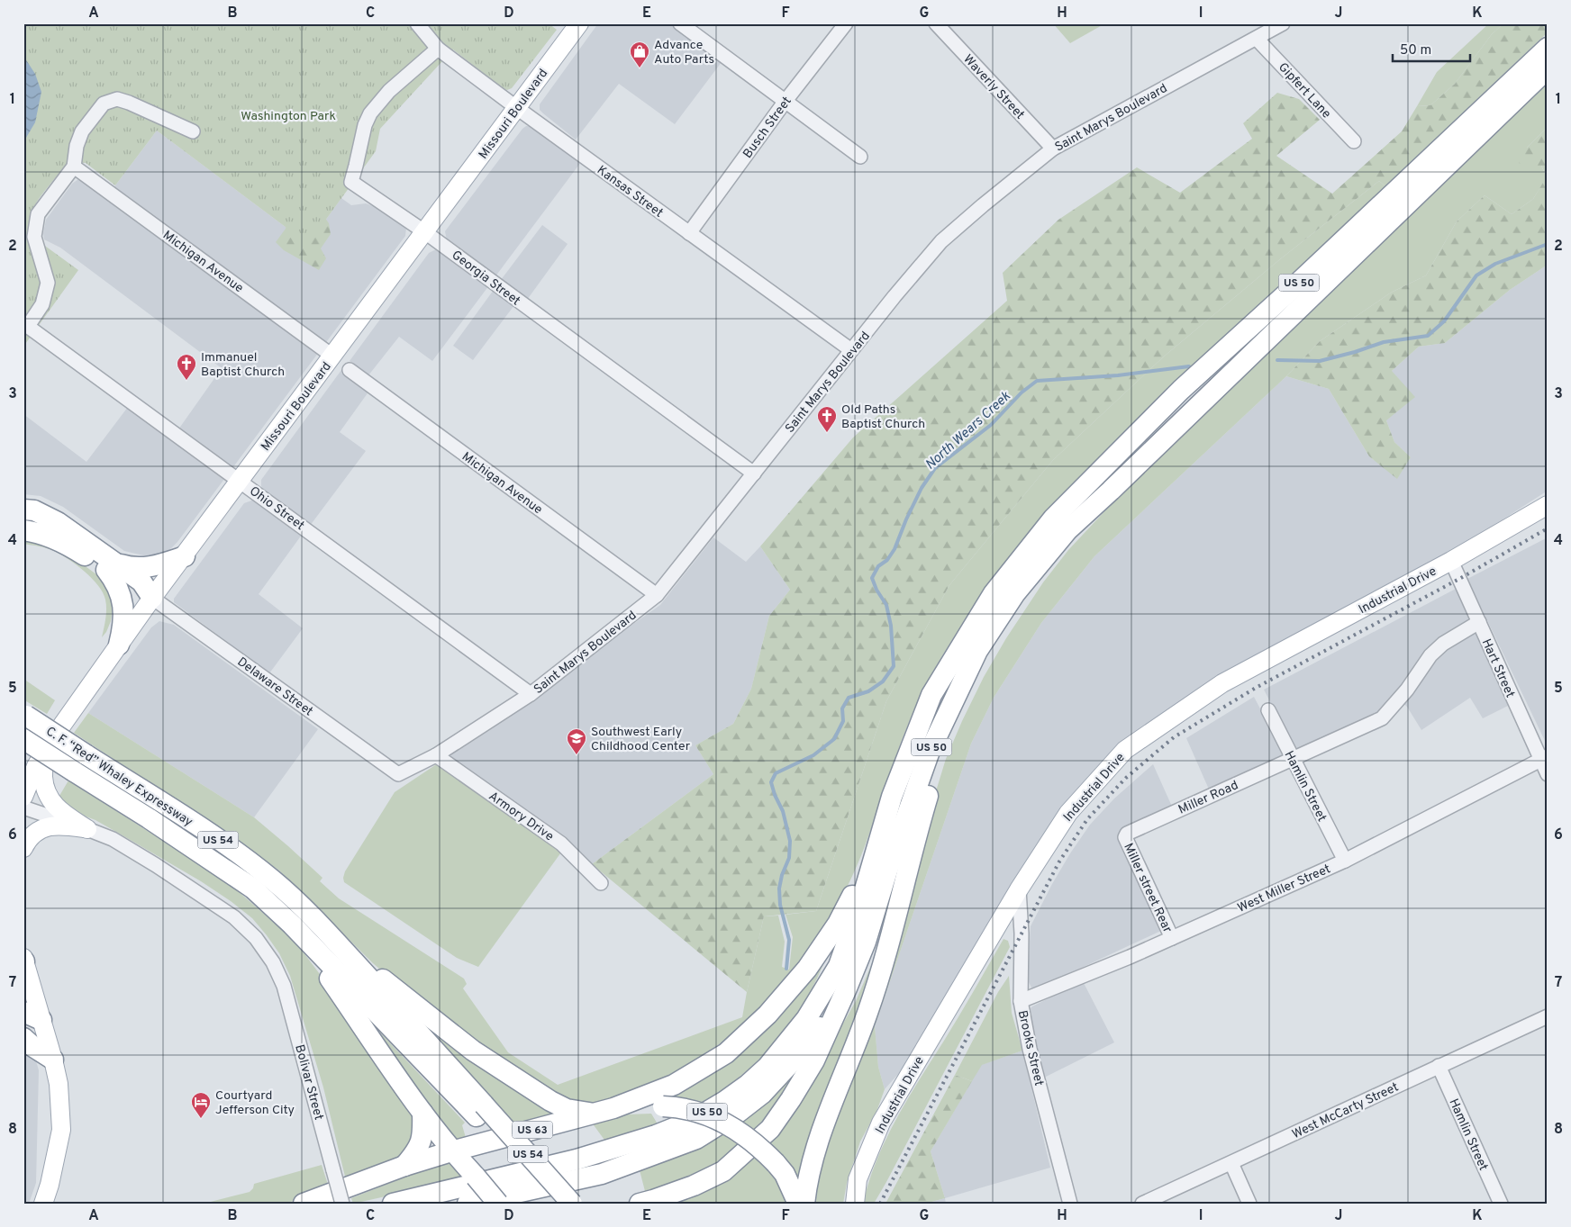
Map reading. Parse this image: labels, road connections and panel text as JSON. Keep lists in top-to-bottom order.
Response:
{
  "streets": {
    "highway": [
      "US 50",
      "C. F. “Red” Whaley Expressway",
      "US 54",
      "US 63"
    ],
    "main road": ["Missouri Boulevard", "Industrial Drive"],
    "street": [
      "Waverly Street",
      "Gipfert Lane",
      "Saint Marys Boulevard",
      "Busch Street",
      "Kansas Street",
      "Michigan Avenue",
      "Georgia Street",
      "Ohio Street",
      "Hart Street",
      "Delaware Street",
      "Hamlin Street",
      "Miller Road",
      "Armory Drive",
      "Miller street Rear",
      "West Miller Street",
      "Brooks Street",
      "Bolivar Street",
      "West McCarty Street"
    ]
  },
  "crossings": [
    ["Waverly Street", "Saint Marys Boulevard"],
    ["Gipfert Lane", "Saint Marys Boulevard"],
    ["Missouri Boulevard", "Kansas Street"],
    ["Missouri Boulevard", "Michigan Avenue"],
    ["Missouri Boulevard", "Georgia Street"],
    ["Missouri Boulevard", "Ohio Street"],
    ["Missouri Boulevard", "Delaware Street"],
    ["Saint Marys Boulevard", "Kansas Street"],
    ["Saint Marys Boulevard", "Michigan Avenue"],
    ["Saint Marys Boulevard", "Georgia Street"],
    ["Saint Marys Boulevard", "Ohio Street"],
    ["Saint Marys Boulevard", "Delaware Street"],
    ["Saint Marys Boulevard", "Armory Drive"],
    ["Busch Street", "Kansas Street"],
    ["Kansas Street", "Georgia Street"],
    ["Industrial Drive", "Hart Street"],
    ["Industrial Drive", "Brooks Street"],
    ["Hart Street", "West Miller Street"],
    ["C. F. “Red” Whaley Expressway", "US 54"],
    ["Hamlin Street", "Miller Road"],
    ["Hamlin Street", "West Miller Street"],
    ["Hamlin Street", "West McCarty Street"],
    ["Miller Road", "Miller street Rear"],
    ["Miller street Rear", "West Miller Street"],
    ["West Miller Street", "Brooks Street"]
  ],
  "water": ["North Wears Creek"],
  "parks": ["Washington Park"],
  "places": {
    "shop": ["Advance Auto Parts"],
    "church": ["Immanuel Baptist Church", "Old Paths Baptist Church"],
    "school or university": ["Southwest Early Childhood Center"],
    "hotel": ["Courtyard Jefferson City"]
  },
  "scale_bar": "50 m",
  "grid": {
    "columns": [
      "A",
      "B",
      "C",
      "D",
      "E",
      "F",
      "G",
      "H",
      "I",
      "J",
      "K"
    ],
    "rows": [
      "1",
      "2",
      "3",
      "4",
      "5",
      "6",
      "7",
      "8"
    ]
  }
}
